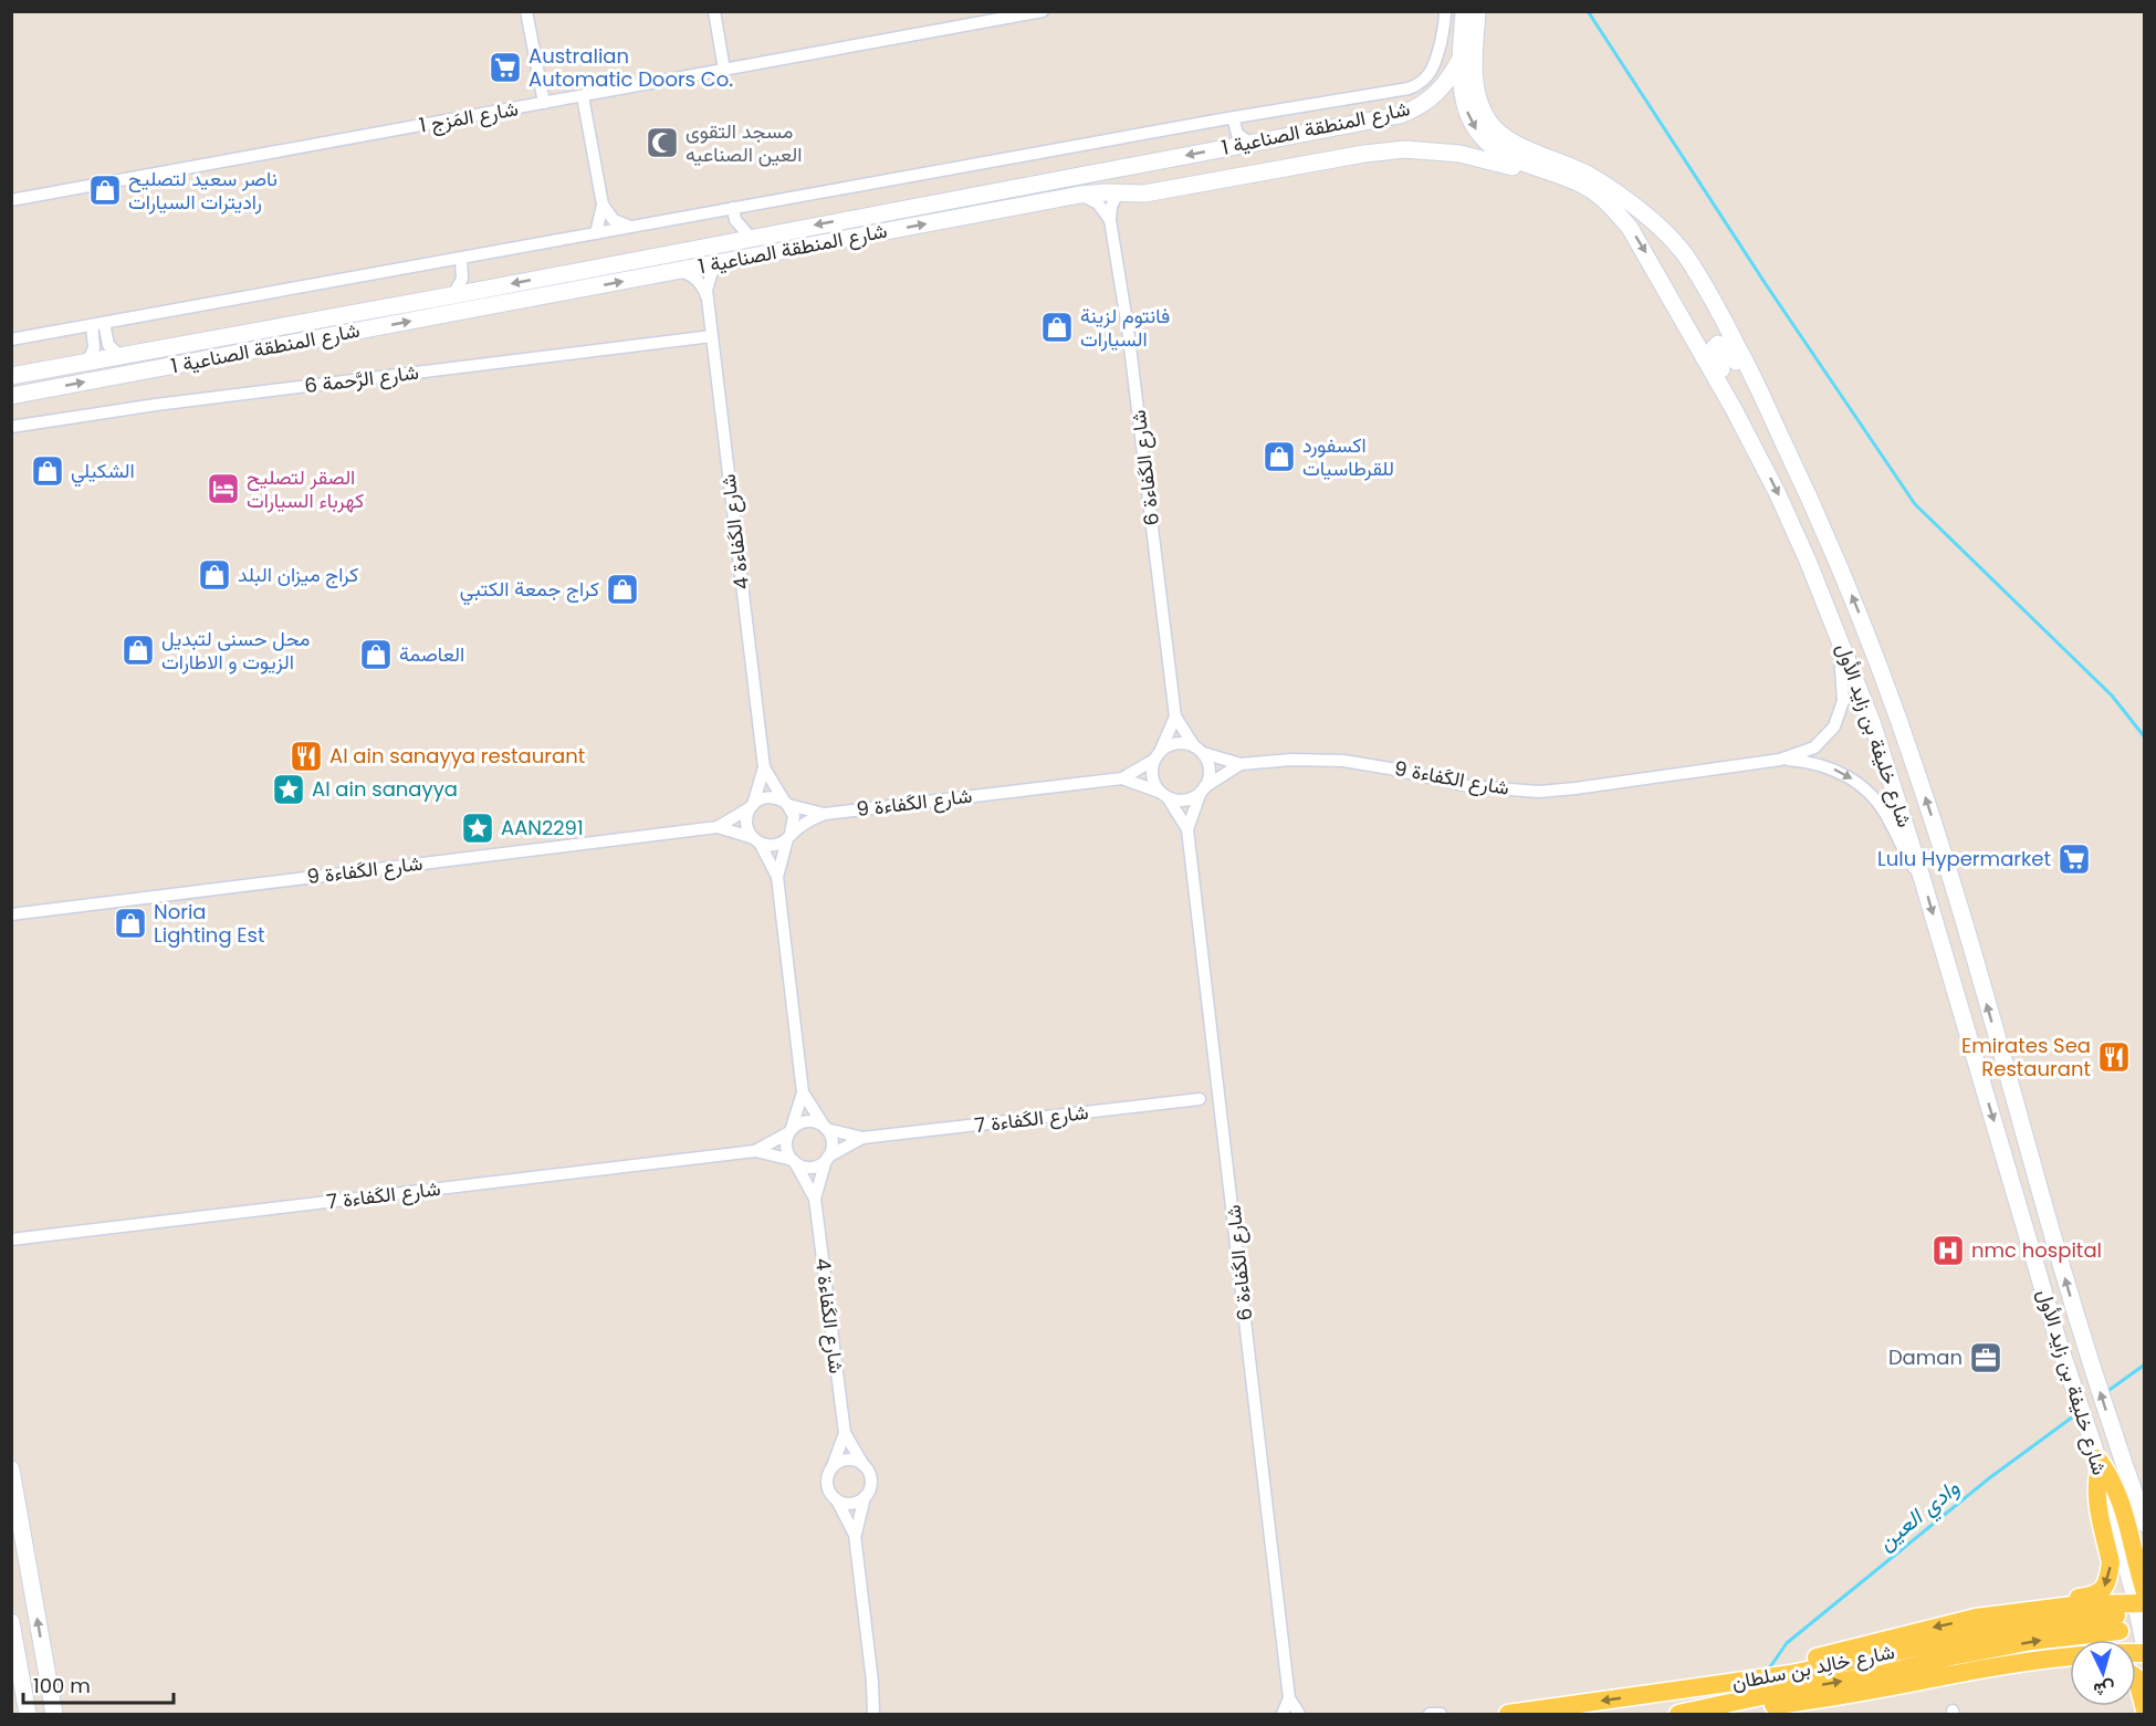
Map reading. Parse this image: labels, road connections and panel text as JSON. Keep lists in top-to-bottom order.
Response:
{
  "streets": {
    "main road": ["شارع المنطقة الصناعية 1", "شارع خليفة بن زايد الأول", "شارع خالِد بن سلطان"],
    "street": [
      "شارع المَزج 1",
      "شارع الرَّحمة 6",
      "شارع الكَفاءة 6",
      "شارع الكَفاءة 4",
      "شارع الكَفاءة 9",
      "شارع الكَفاءة 7"
    ]
  },
  "crossings": [
    ["شارع المنطقة الصناعية 1", "شارع الكَفاءة 6"],
    ["شارع المنطقة الصناعية 1", "شارع الكَفاءة 4"],
    ["شارع المنطقة الصناعية 1", "شارع خليفة بن زايد الأول"],
    ["شارع الرَّحمة 6", "شارع الكَفاءة 4"],
    ["شارع الكَفاءة 6", "شارع الكَفاءة 9"],
    ["شارع الكَفاءة 4", "شارع الكَفاءة 9"],
    ["شارع الكَفاءة 4", "شارع الكَفاءة 7"],
    ["شارع خليفة بن زايد الأول", "شارع الكَفاءة 9"]
  ],
  "water": ["وادي العين"],
  "places": {
    "supermarket": ["Australian Automatic Doors Co.", "Lulu Hypermarket"],
    "mosque": ["مسجد التقوى العين الصناعيه"],
    "shop": [
      "ناصر سعيد لتصليح راديترات السيارات",
      "فانتوم لزينة السيارات",
      "اكسفورد للقرطاسيات",
      "الشكيلي",
      "كراج ميزان البلد",
      "كراج جمعة الكتبي",
      "محل حسنى لتبديل الزيوت و الاطارات",
      "العاصمة",
      "Noria Lighting Est"
    ],
    "hotel": ["الصقر لتصليح كهرباء السيارات"],
    "restaurant": ["Al ain sanayya restaurant", "Emirates Sea Restaurant"],
    "place": ["Al ain sanayya", "AAN2291"],
    "hospital": ["nmc hospital"],
    "office": ["Daman"]
  },
  "scale_bar": "100 m",
  "north": "bottom"
}
